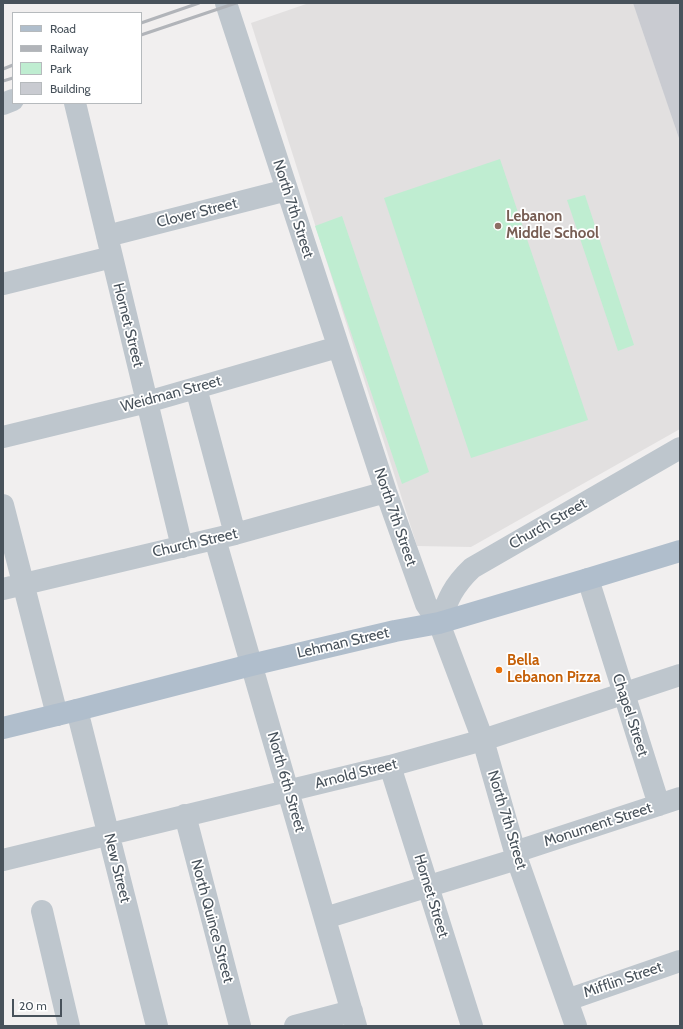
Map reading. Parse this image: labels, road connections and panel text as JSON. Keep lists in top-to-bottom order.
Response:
{
  "streets": {
    "main road": ["Lehman Street"],
    "street": [
      "North 7th Street",
      "Clover Street",
      "Hornet Street",
      "Weidman Street",
      "Church Street",
      "Chapel Street",
      "Arnold Street",
      "North 6th Street",
      "Monument Street",
      "New Street",
      "North Quince Street",
      "Mifflin Street"
    ]
  },
  "crossings": [
    ["North 7th Street", "Clover Street"],
    ["North 7th Street", "Weidman Street"],
    ["North 7th Street", "Church Street"],
    ["North 7th Street", "Lehman Street"],
    ["North 7th Street", "Arnold Street"],
    ["North 7th Street", "Monument Street"],
    ["North 7th Street", "Mifflin Street"],
    ["Clover Street", "Hornet Street"],
    ["Hornet Street", "Weidman Street"],
    ["Hornet Street", "Church Street"],
    ["Hornet Street", "Arnold Street"],
    ["Hornet Street", "Monument Street"],
    ["Weidman Street", "North 6th Street"],
    ["Church Street", "Lehman Street"],
    ["Church Street", "North 6th Street"],
    ["Church Street", "New Street"],
    ["Lehman Street", "Chapel Street"],
    ["Lehman Street", "North 6th Street"],
    ["Lehman Street", "New Street"],
    ["Chapel Street", "Arnold Street"],
    ["Chapel Street", "Monument Street"],
    ["Arnold Street", "North 6th Street"],
    ["Arnold Street", "New Street"],
    ["Arnold Street", "North Quince Street"],
    ["North 6th Street", "Monument Street"]
  ],
  "places": ["Lebanon Middle School", "Bella Lebanon Pizza"],
  "legend": [
    "Road",
    "Railway",
    "Park",
    "Building"
  ],
  "scale_bar": "20 m"
}
